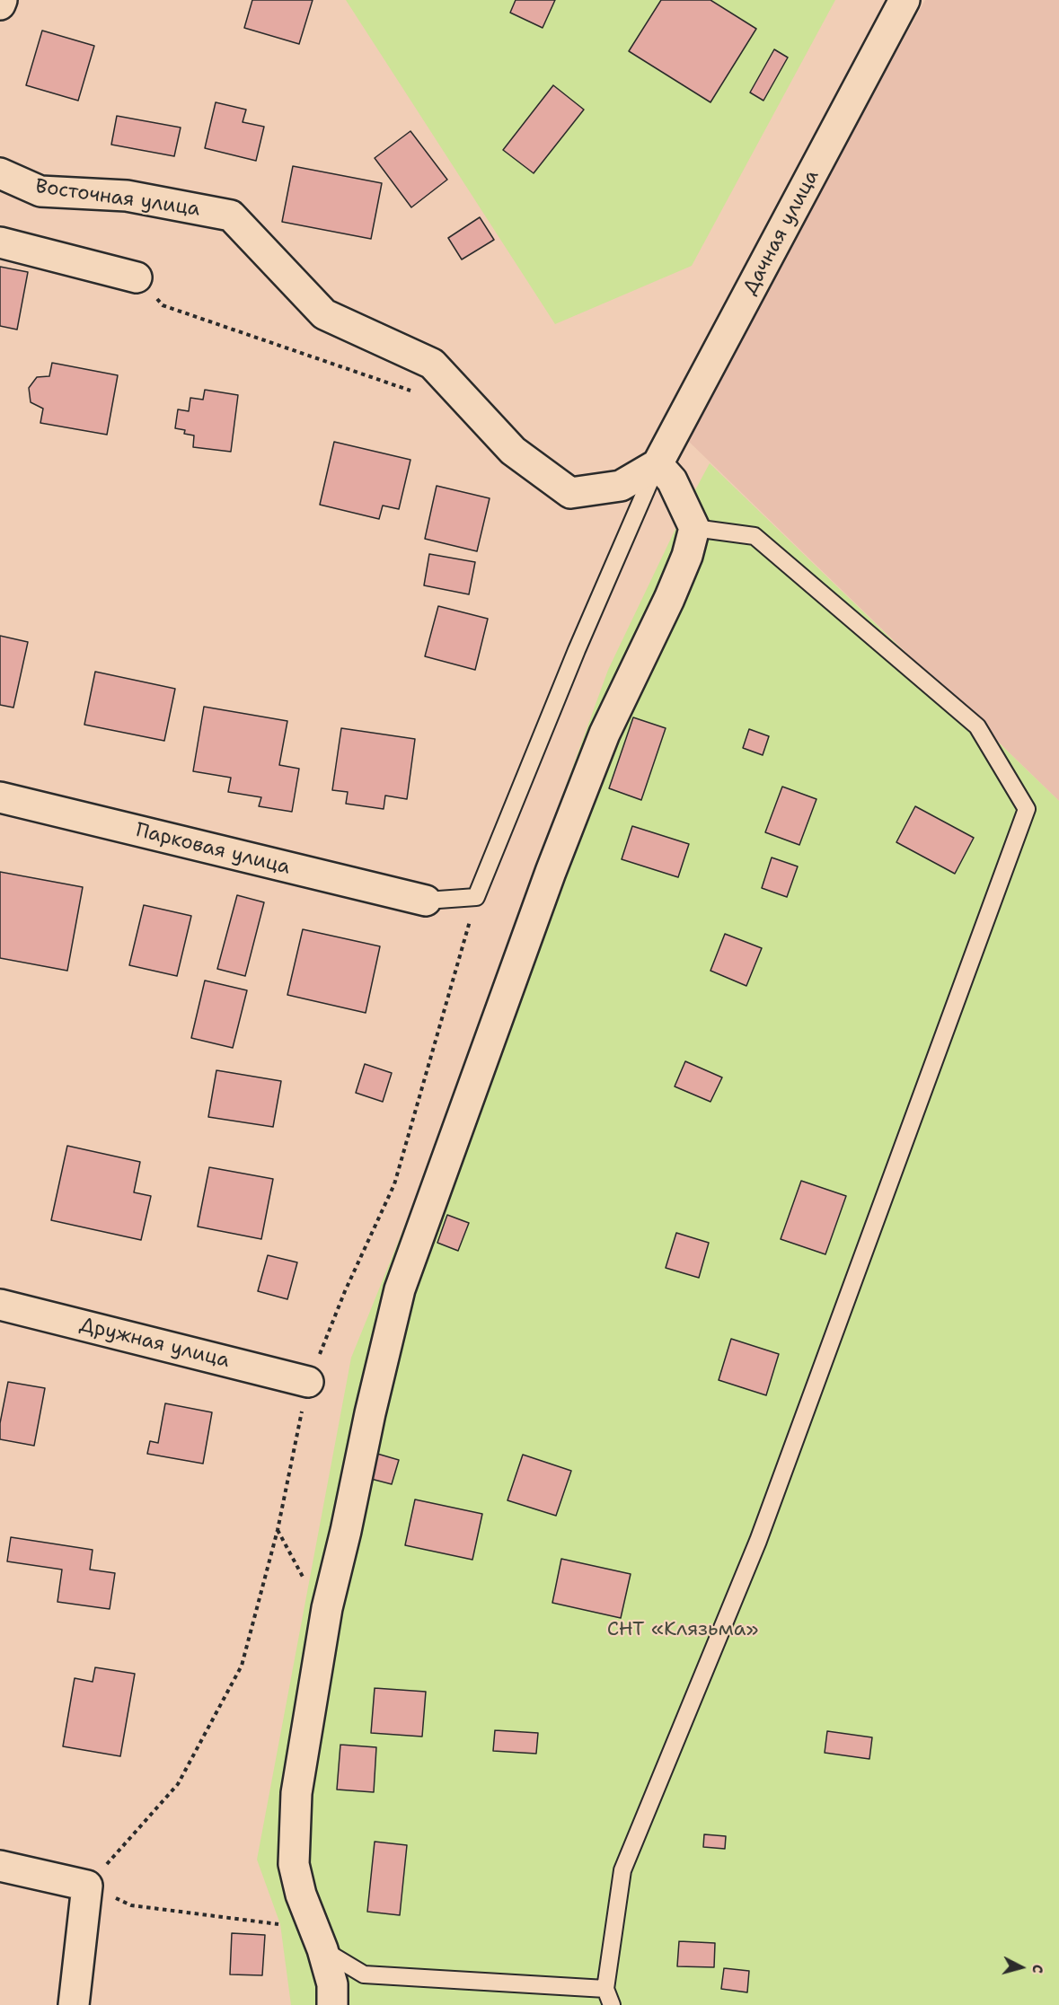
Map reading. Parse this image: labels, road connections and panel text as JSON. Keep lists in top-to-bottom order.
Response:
{
  "streets": {
    "street": [
      "Восточная улица",
      "Дачная улица",
      "Парковая улица",
      "Дружная улица"
    ]
  },
  "crossings": [
    ["Восточная улица", "Дачная улица"]
  ],
  "parks": ["СНТ «Клязьма»"],
  "north": "right"
}
